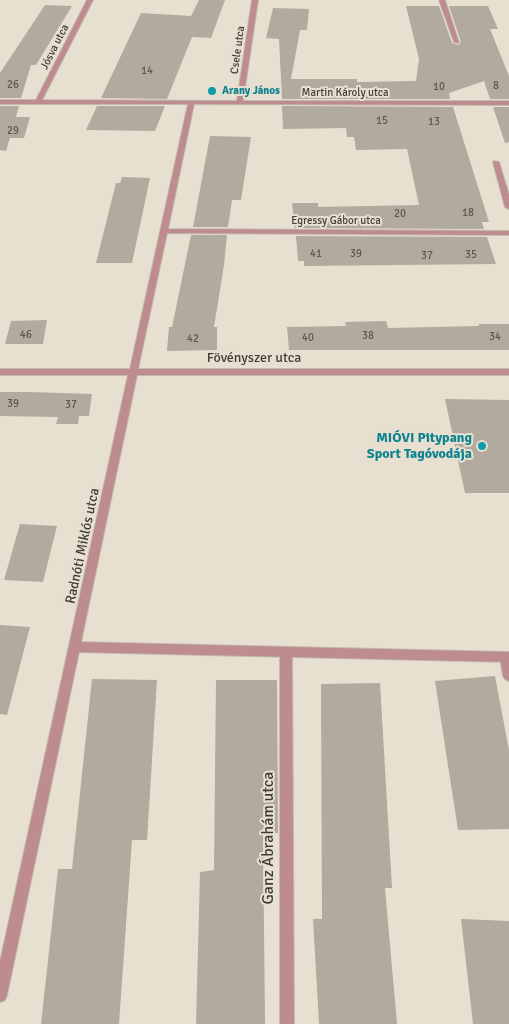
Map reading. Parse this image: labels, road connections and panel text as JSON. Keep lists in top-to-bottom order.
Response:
{
  "streets": {
    "street": [
      "Jósva utca",
      "Csele utca",
      "Martin Károly utca",
      "Egressy Gábor utca",
      "Fövényszer utca",
      "Radnóti Miklós utca",
      "Ganz Ábrahám utca"
    ]
  },
  "crossings": [
    ["Jósva utca", "Martin Károly utca"],
    ["Csele utca", "Martin Károly utca"],
    ["Martin Károly utca", "Radnóti Miklós utca"],
    ["Egressy Gábor utca", "Radnóti Miklós utca"],
    ["Fövényszer utca", "Radnóti Miklós utca"]
  ],
  "places": ["Arany János", "MIÓVI Pitypang Sport Tagóvodája"],
  "house_numbers": [
    "14",
    "26",
    "8",
    "10",
    "15",
    "13",
    "29",
    "18",
    "20",
    "41",
    "39",
    "35",
    "37",
    "46",
    "38",
    "34",
    "40",
    "42",
    "39",
    "37"
  ]
}
